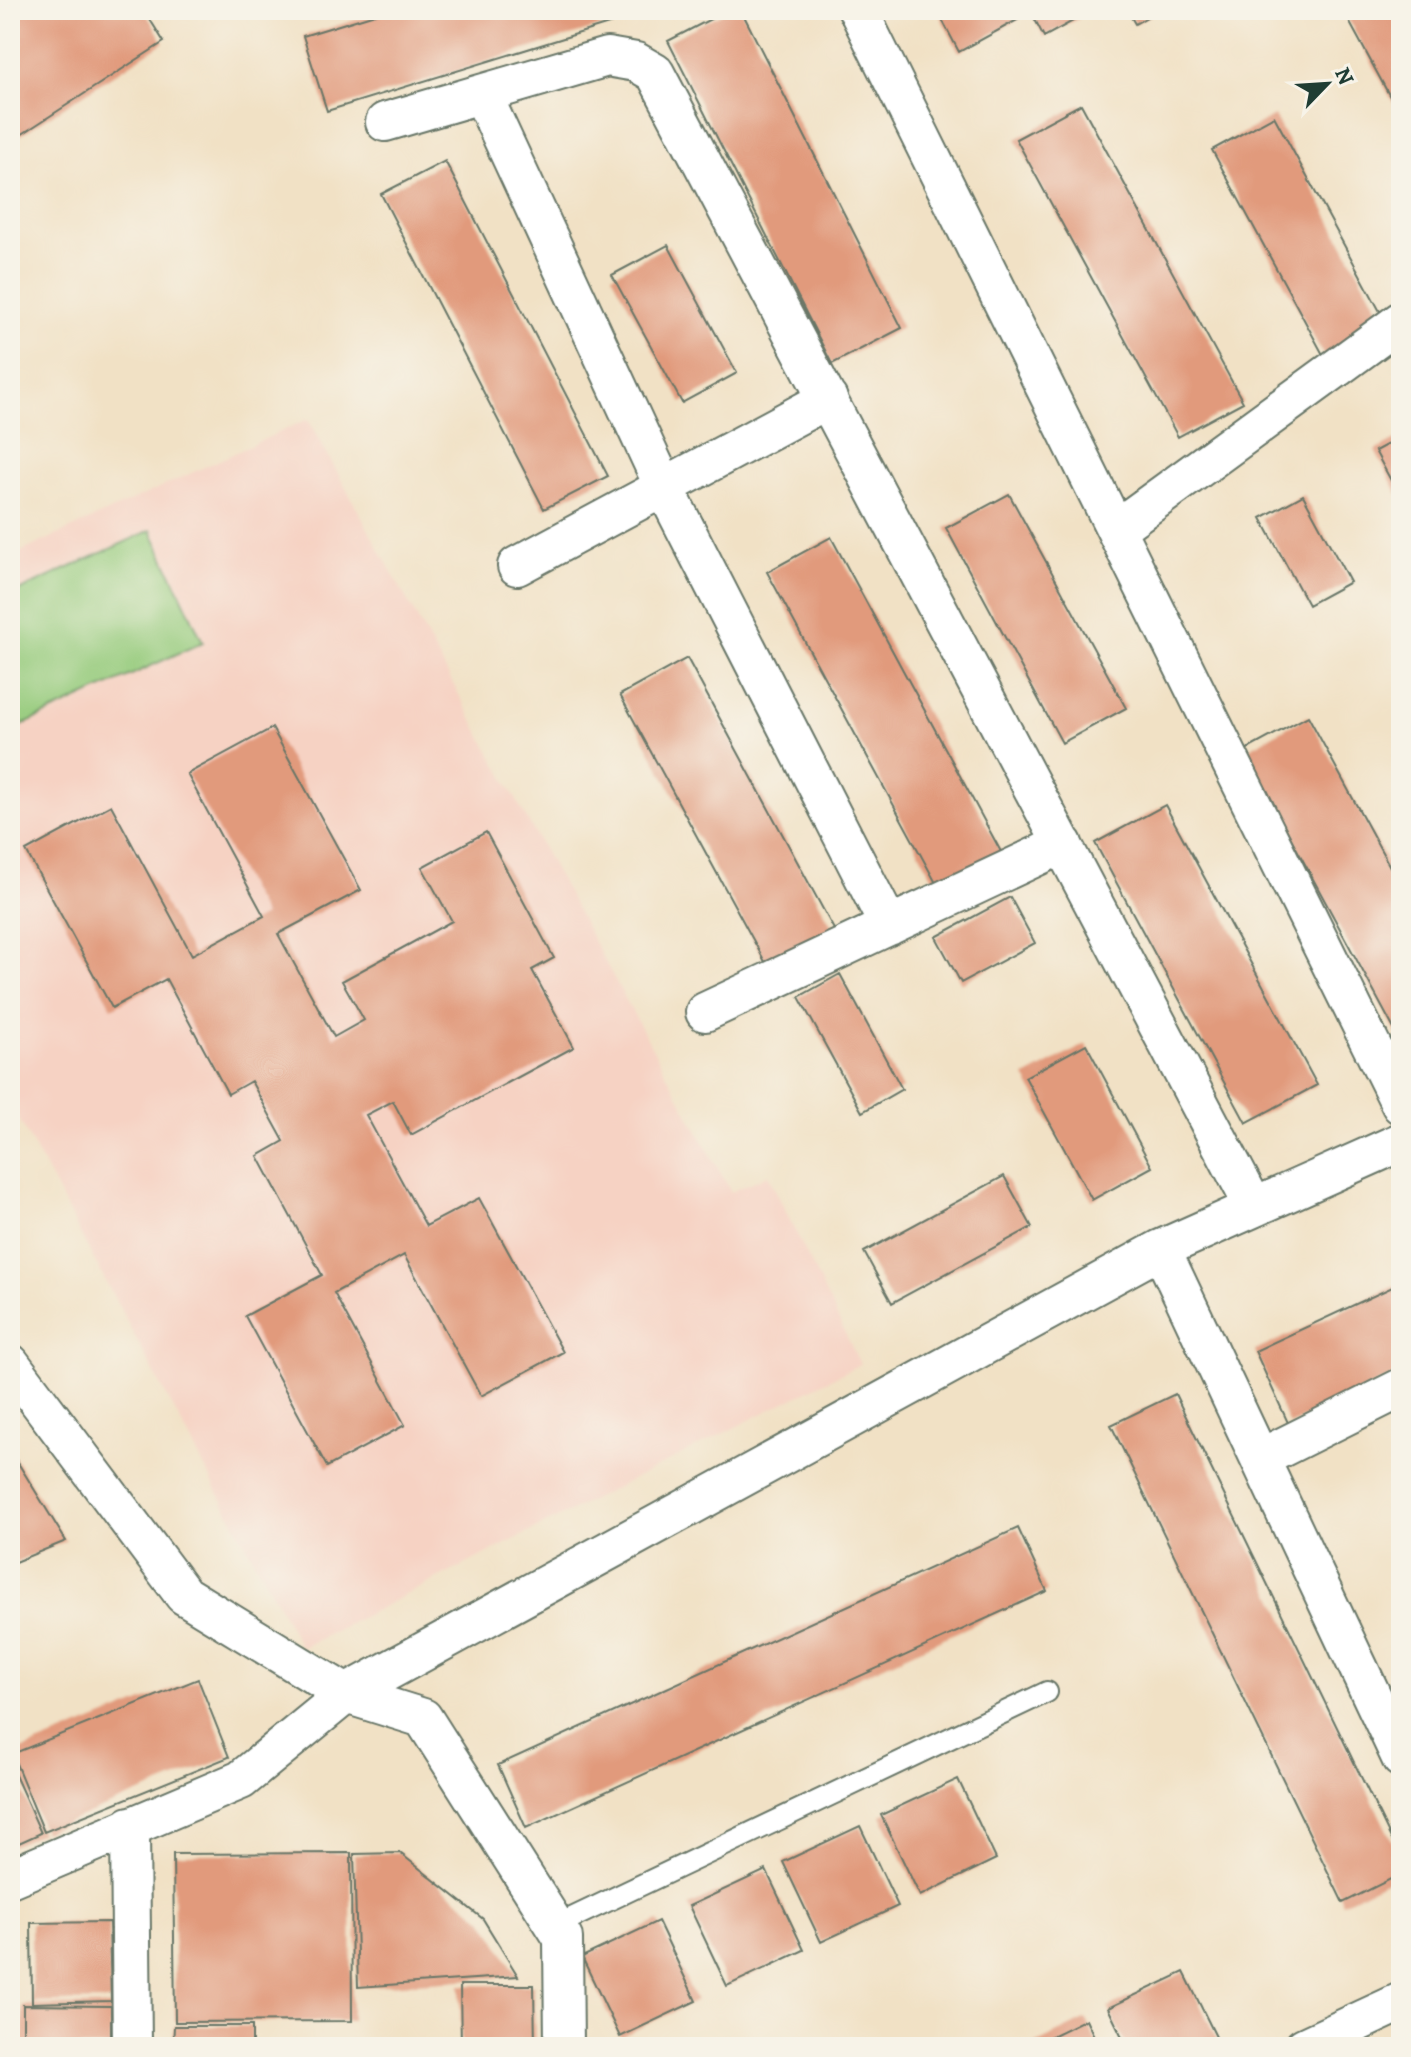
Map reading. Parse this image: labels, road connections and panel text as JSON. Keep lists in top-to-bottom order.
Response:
{
  "north": "top right"
}
